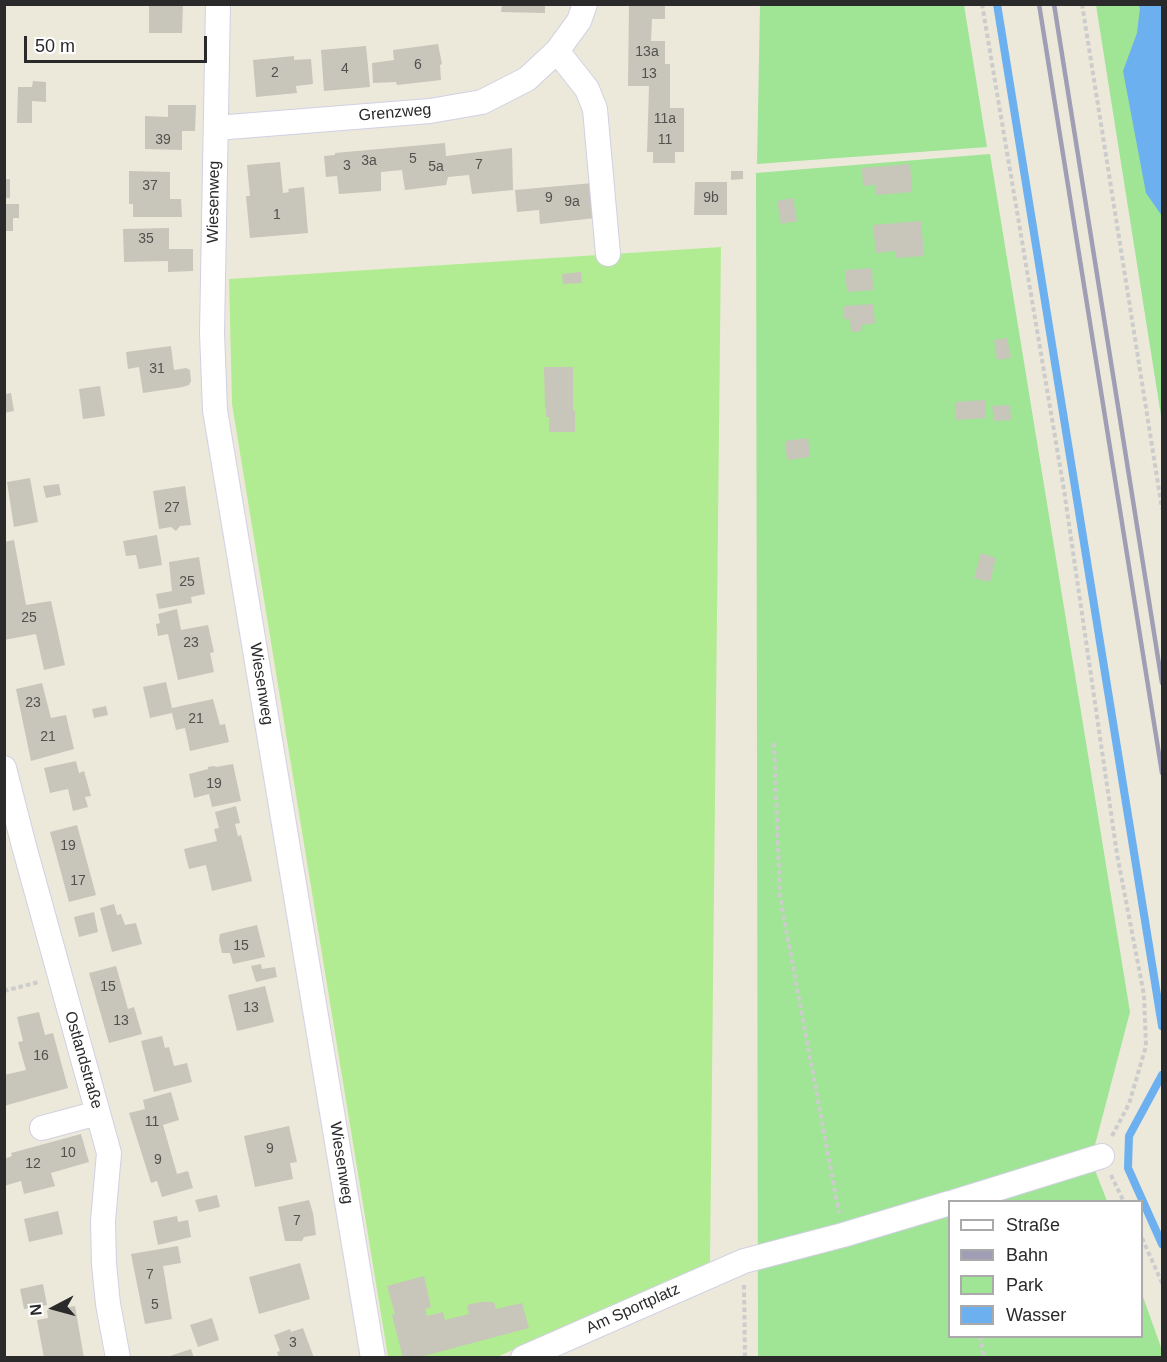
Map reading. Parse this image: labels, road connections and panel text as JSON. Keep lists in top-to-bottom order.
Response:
{
  "streets": {
    "street": [
      "Grenzweg",
      "Wiesenweg",
      "Ostlandstraße",
      "Am Sportplatz"
    ]
  },
  "crossings": [
    ["Grenzweg", "Wiesenweg"]
  ],
  "house_numbers": [
    "13a",
    "6",
    "4",
    "2",
    "13",
    "11a",
    "39",
    "11",
    "5",
    "3a",
    "7",
    "3",
    "5a",
    "37",
    "9",
    "9b",
    "9a",
    "1",
    "35",
    "31",
    "27",
    "25",
    "25",
    "23",
    "23",
    "21",
    "21",
    "19",
    "19",
    "17",
    "15",
    "15",
    "13",
    "13",
    "16",
    "11",
    "9",
    "10",
    "9",
    "12",
    "7",
    "7",
    "5",
    "3"
  ],
  "legend": [
    "Straße",
    "Bahn",
    "Park",
    "Wasser"
  ],
  "scale_bar": "50 m",
  "north": "left"
}
